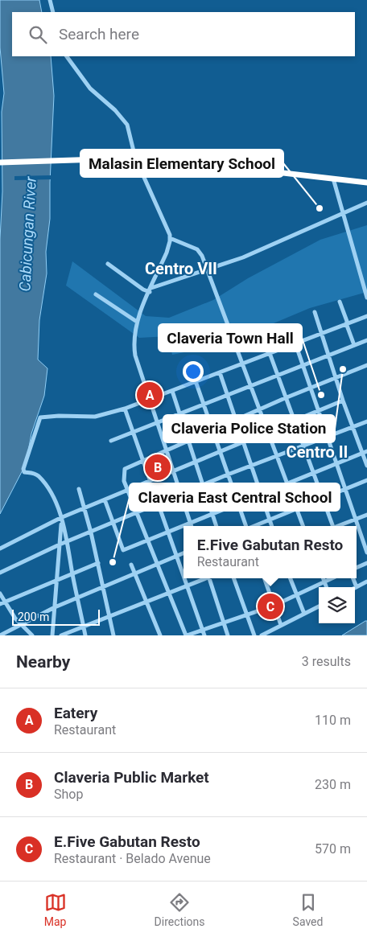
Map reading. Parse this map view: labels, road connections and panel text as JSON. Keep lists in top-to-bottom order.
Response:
{
  "districts": ["Centro VII", "Centro II"],
  "water": ["Cabicungan River"],
  "places": [
    "Malasin Elementary School",
    "Claveria Police Station",
    "Claveria Town Hall",
    "Claveria East Central School"
  ],
  "scale_bar": "200 m",
  "page": {
    "search": "Search here",
    "pins": ["A", "B", "C"],
    "popup": ["E.Five Gabutan Resto", "Restaurant"],
    "scale": "200 m",
    "heading": ["Nearby", "3 results"],
    "list": [
      {
        "mark": "A",
        "name": "Eatery",
        "note": "Restaurant",
        "value": "110 m"
      },
      {
        "mark": "B",
        "name": "Claveria Public Market",
        "note": "Shop",
        "value": "230 m"
      },
      {
        "mark": "C",
        "name": "E.Five Gabutan Resto",
        "note": "Restaurant · Belado Avenue",
        "value": "570 m"
      }
    ],
    "nav": ["Map", "Directions", "Saved"]
  }
}
